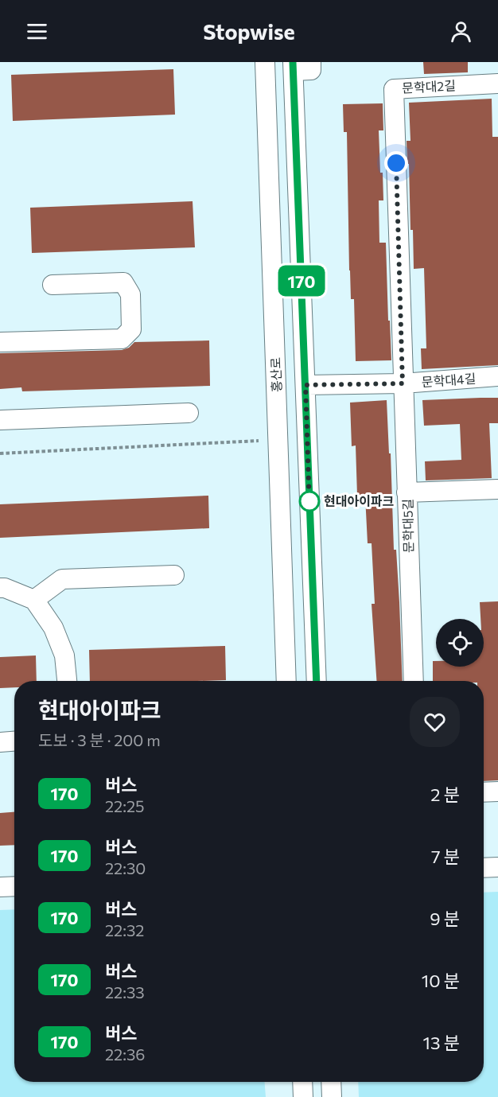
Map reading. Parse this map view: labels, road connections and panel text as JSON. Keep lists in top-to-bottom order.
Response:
{
  "streets": {
    "street": [
      "문학대2길",
      "홍산로",
      "문학대4길",
      "문학대5길"
    ]
  },
  "crossings": [
    ["문학대2길", "문학대4길"]
  ],
  "places": ["현대아이파크"],
  "lines": ["bus line 170"],
  "page": {
    "header": "Stopwise",
    "on_map": "170",
    "heading": ["현대아이파크", "도보 · 3 분 · 200 m"],
    "list": [
      {
        "mark": "170",
        "name": "버스",
        "note": "22:25",
        "value": "2 분"
      },
      {
        "mark": "170",
        "name": "버스",
        "note": "22:30",
        "value": "7 분"
      },
      {
        "mark": "170",
        "name": "버스",
        "note": "22:32",
        "value": "9 분"
      },
      {
        "mark": "170",
        "name": "버스",
        "note": "22:33",
        "value": "10 분"
      },
      {
        "mark": "170",
        "name": "버스",
        "note": "22:36",
        "value": "13 분"
      }
    ]
  }
}
